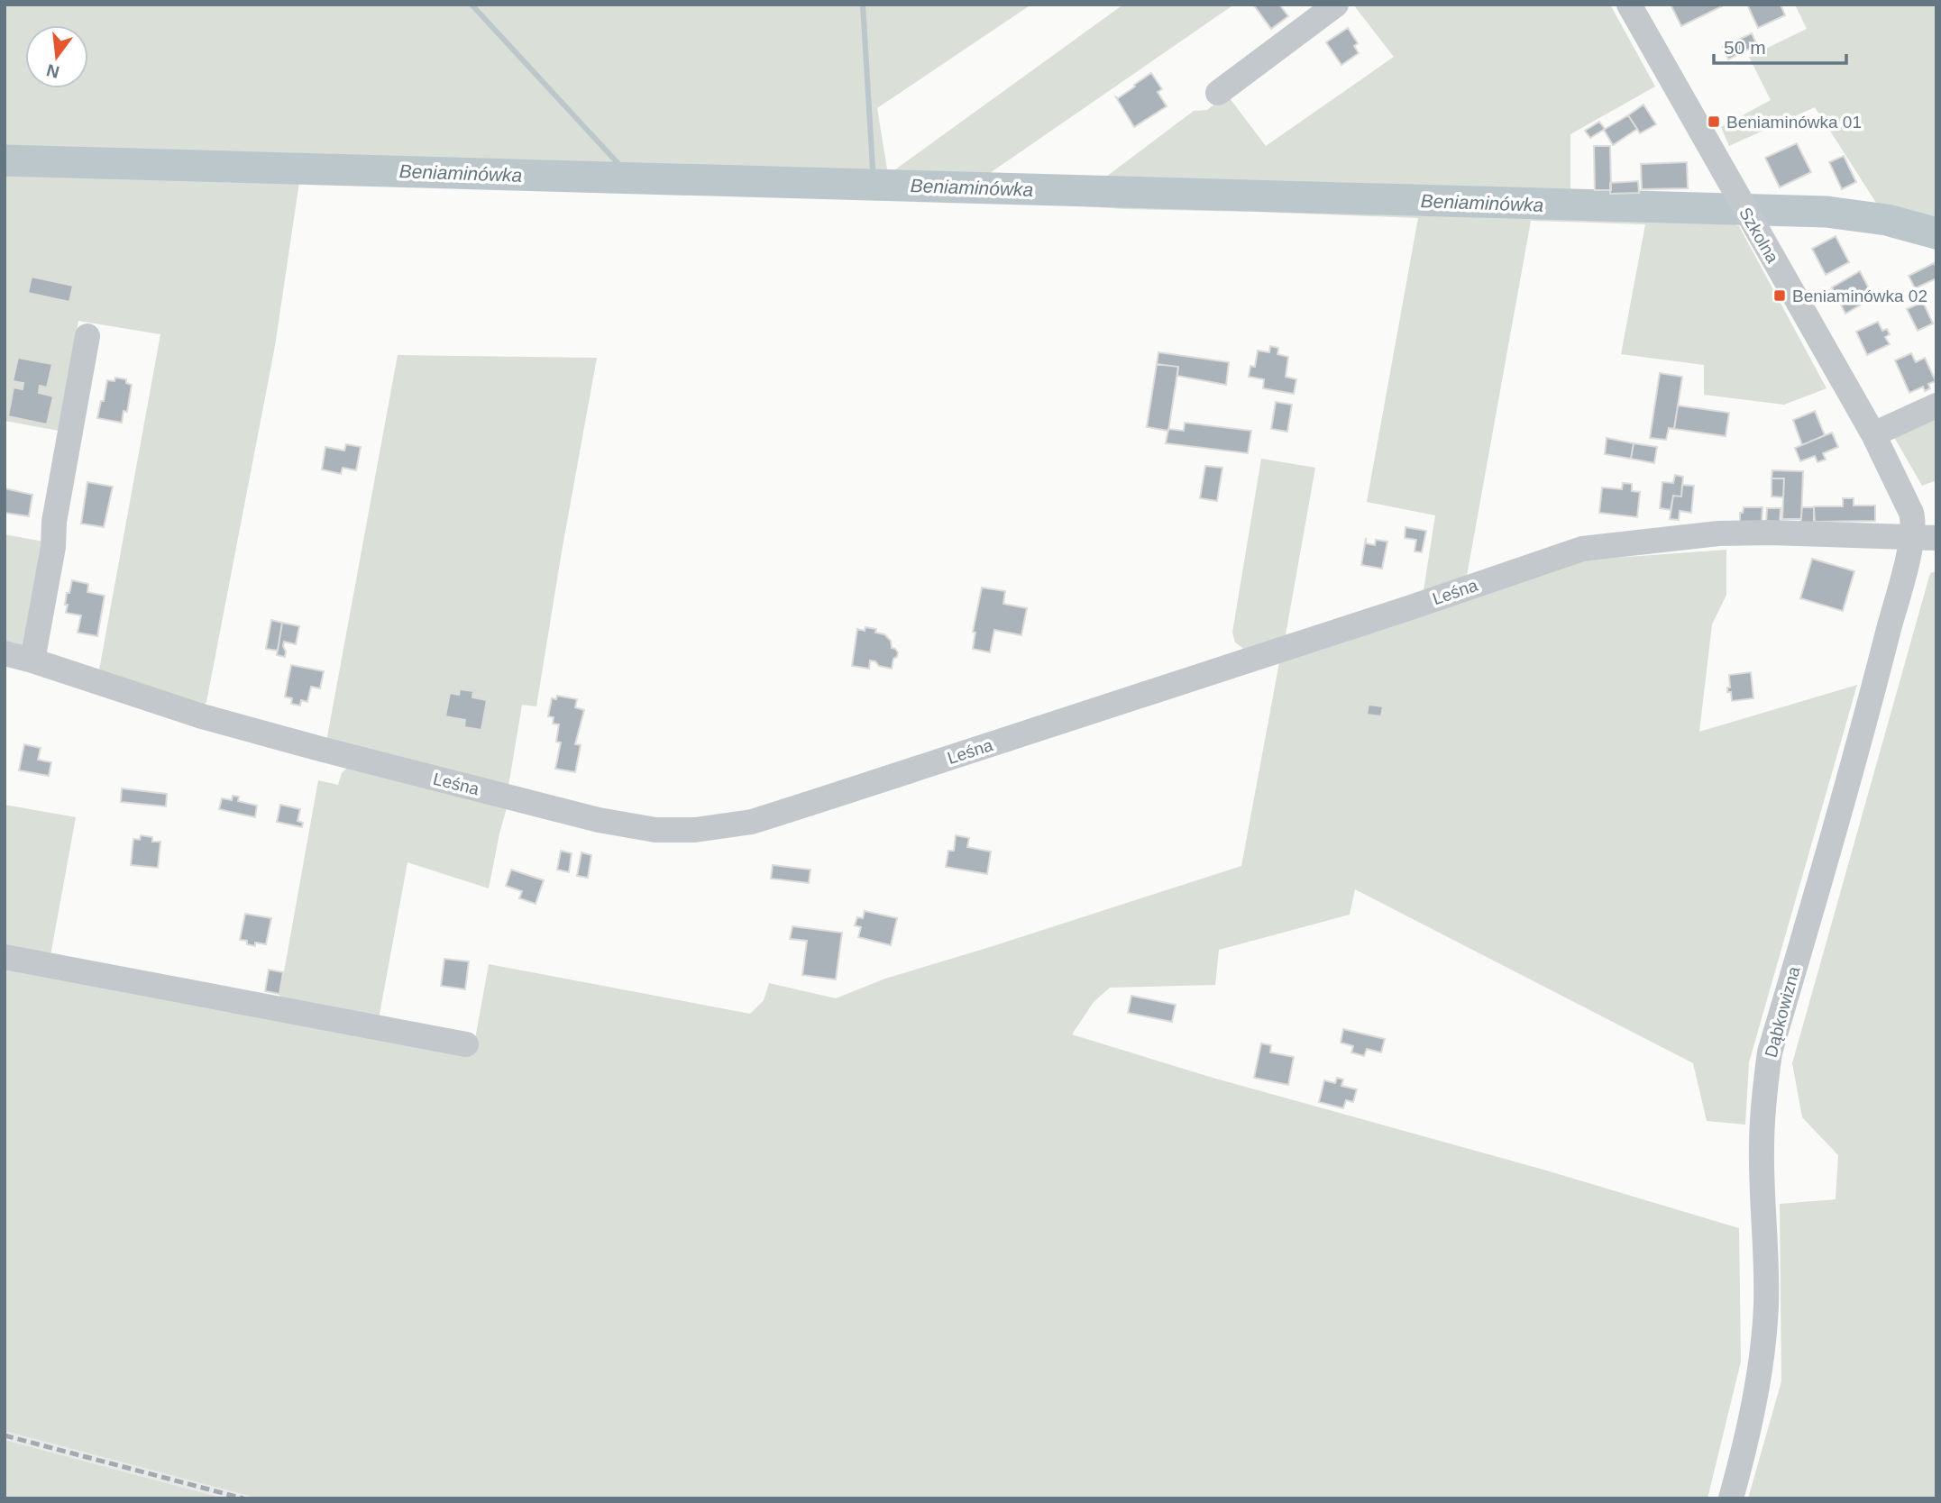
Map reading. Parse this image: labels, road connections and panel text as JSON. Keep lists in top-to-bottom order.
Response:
{
  "streets": {
    "street": ["Szkolna", "Leśna", "Dąbkowizna"]
  },
  "crossings": [
    ["Szkolna", "Leśna"],
    ["Szkolna", "Dąbkowizna"],
    ["Leśna", "Dąbkowizna"]
  ],
  "water": ["Beniaminówka"],
  "places": {
    "transit": ["Beniaminówka 01", "Beniaminówka 02"]
  },
  "scale_bar": "50 m",
  "north": "bottom"
}
